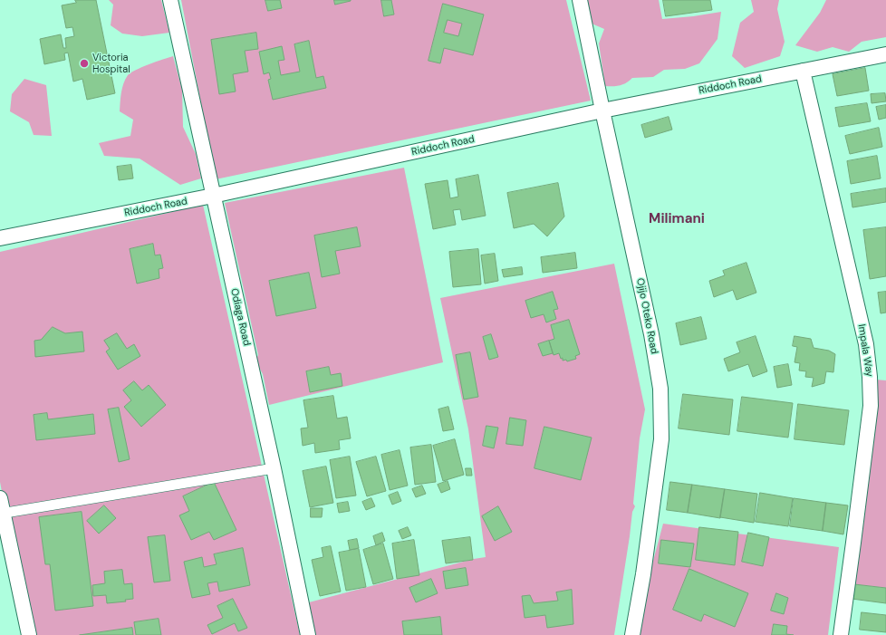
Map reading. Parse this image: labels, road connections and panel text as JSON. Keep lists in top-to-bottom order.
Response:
{
  "streets": {
    "street": [
      "Riddoch Road",
      "Ojijo Oteko Road",
      "Odiaga Road",
      "Impala Way"
    ]
  },
  "crossings": [
    ["Riddoch Road", "Ojijo Oteko Road"],
    ["Riddoch Road", "Odiaga Road"],
    ["Riddoch Road", "Impala Way"]
  ],
  "districts": ["Milimani"],
  "places": ["Victoria Hospital"]
}
